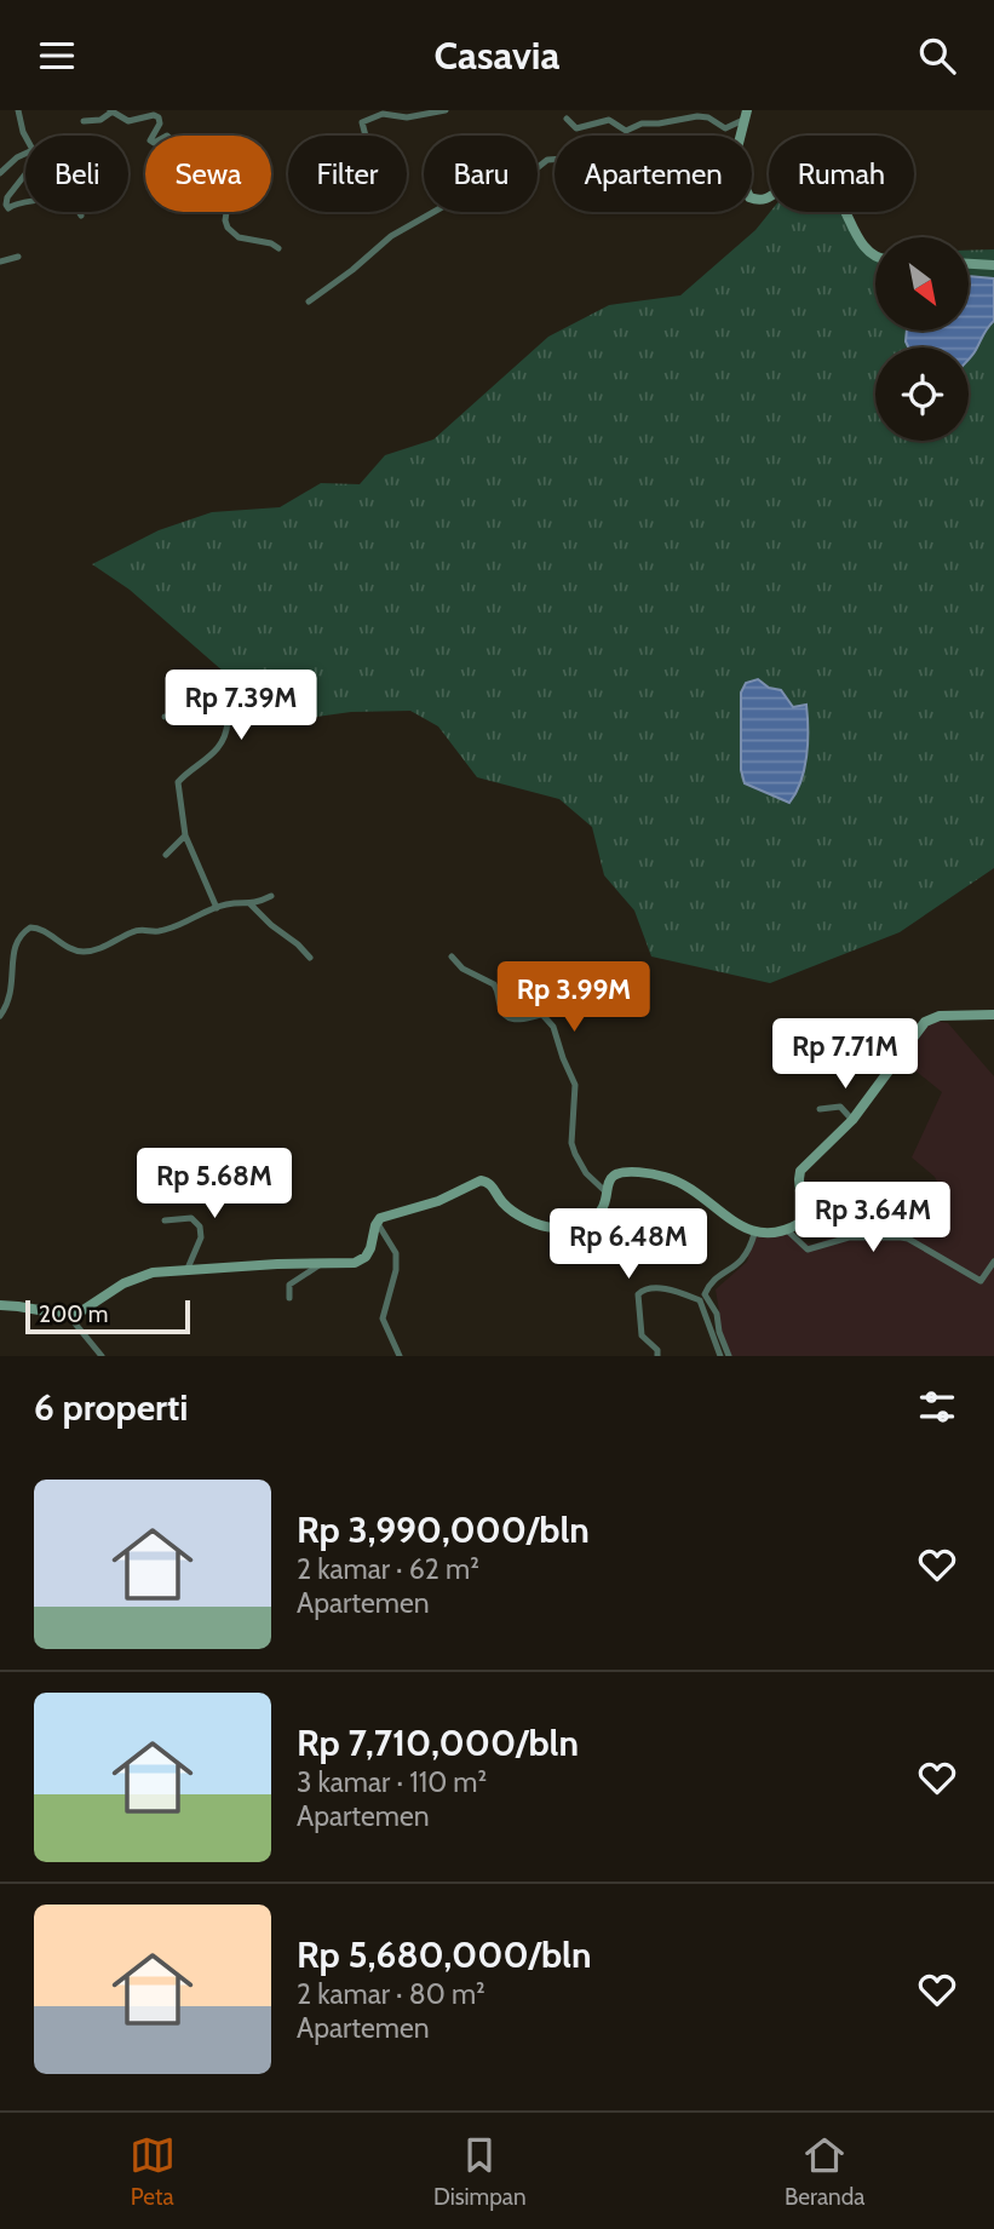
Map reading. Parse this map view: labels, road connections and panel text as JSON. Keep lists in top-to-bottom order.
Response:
{
  "scale_bar": "200 m",
  "north": "bottom right",
  "page": {
    "header": "Casavia",
    "chip": [
      "Beli",
      "Sewa",
      "Filter",
      "Baru",
      "Apartemen",
      "Rumah"
    ],
    "price": [
      "Rp 7.39M",
      "Rp 3.99M",
      "Rp 7.71M",
      "Rp 5.68M",
      "Rp 3.64M",
      "Rp 6.48M"
    ],
    "scale": "200 m",
    "heading": "6 properti",
    "list": [
      {
        "name": "Rp 3,990,000/bln",
        "note": "2 kamar · 62 m² · Apartemen"
      },
      {
        "name": "Rp 7,710,000/bln",
        "note": "3 kamar · 110 m² · Apartemen"
      },
      {
        "name": "Rp 5,680,000/bln",
        "note": "2 kamar · 80 m² · Apartemen"
      }
    ],
    "tabs": ["Peta", "Disimpan", "Beranda"]
  }
}
